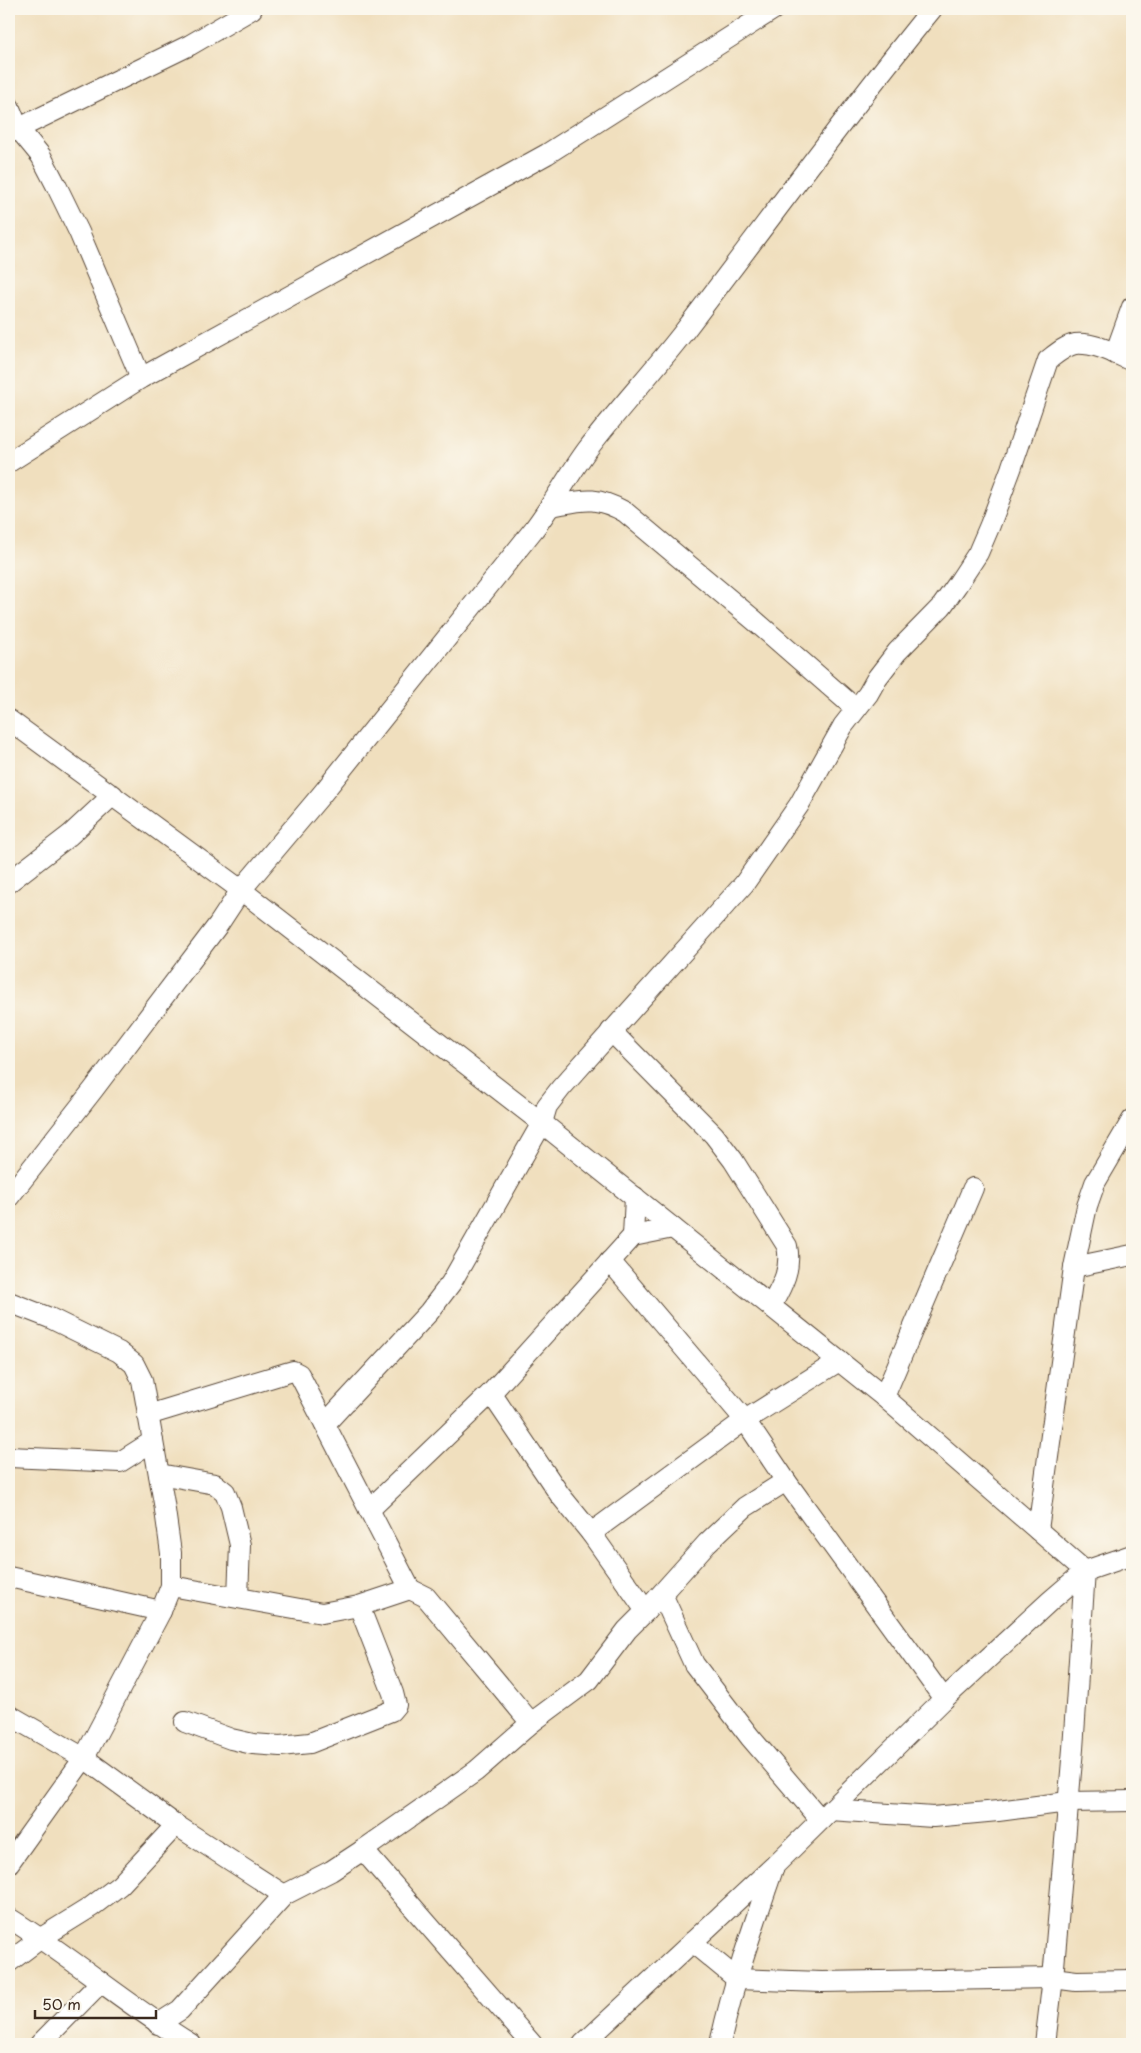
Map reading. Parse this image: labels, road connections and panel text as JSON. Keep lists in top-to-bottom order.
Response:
{
  "scale_bar": "50 m"
}
